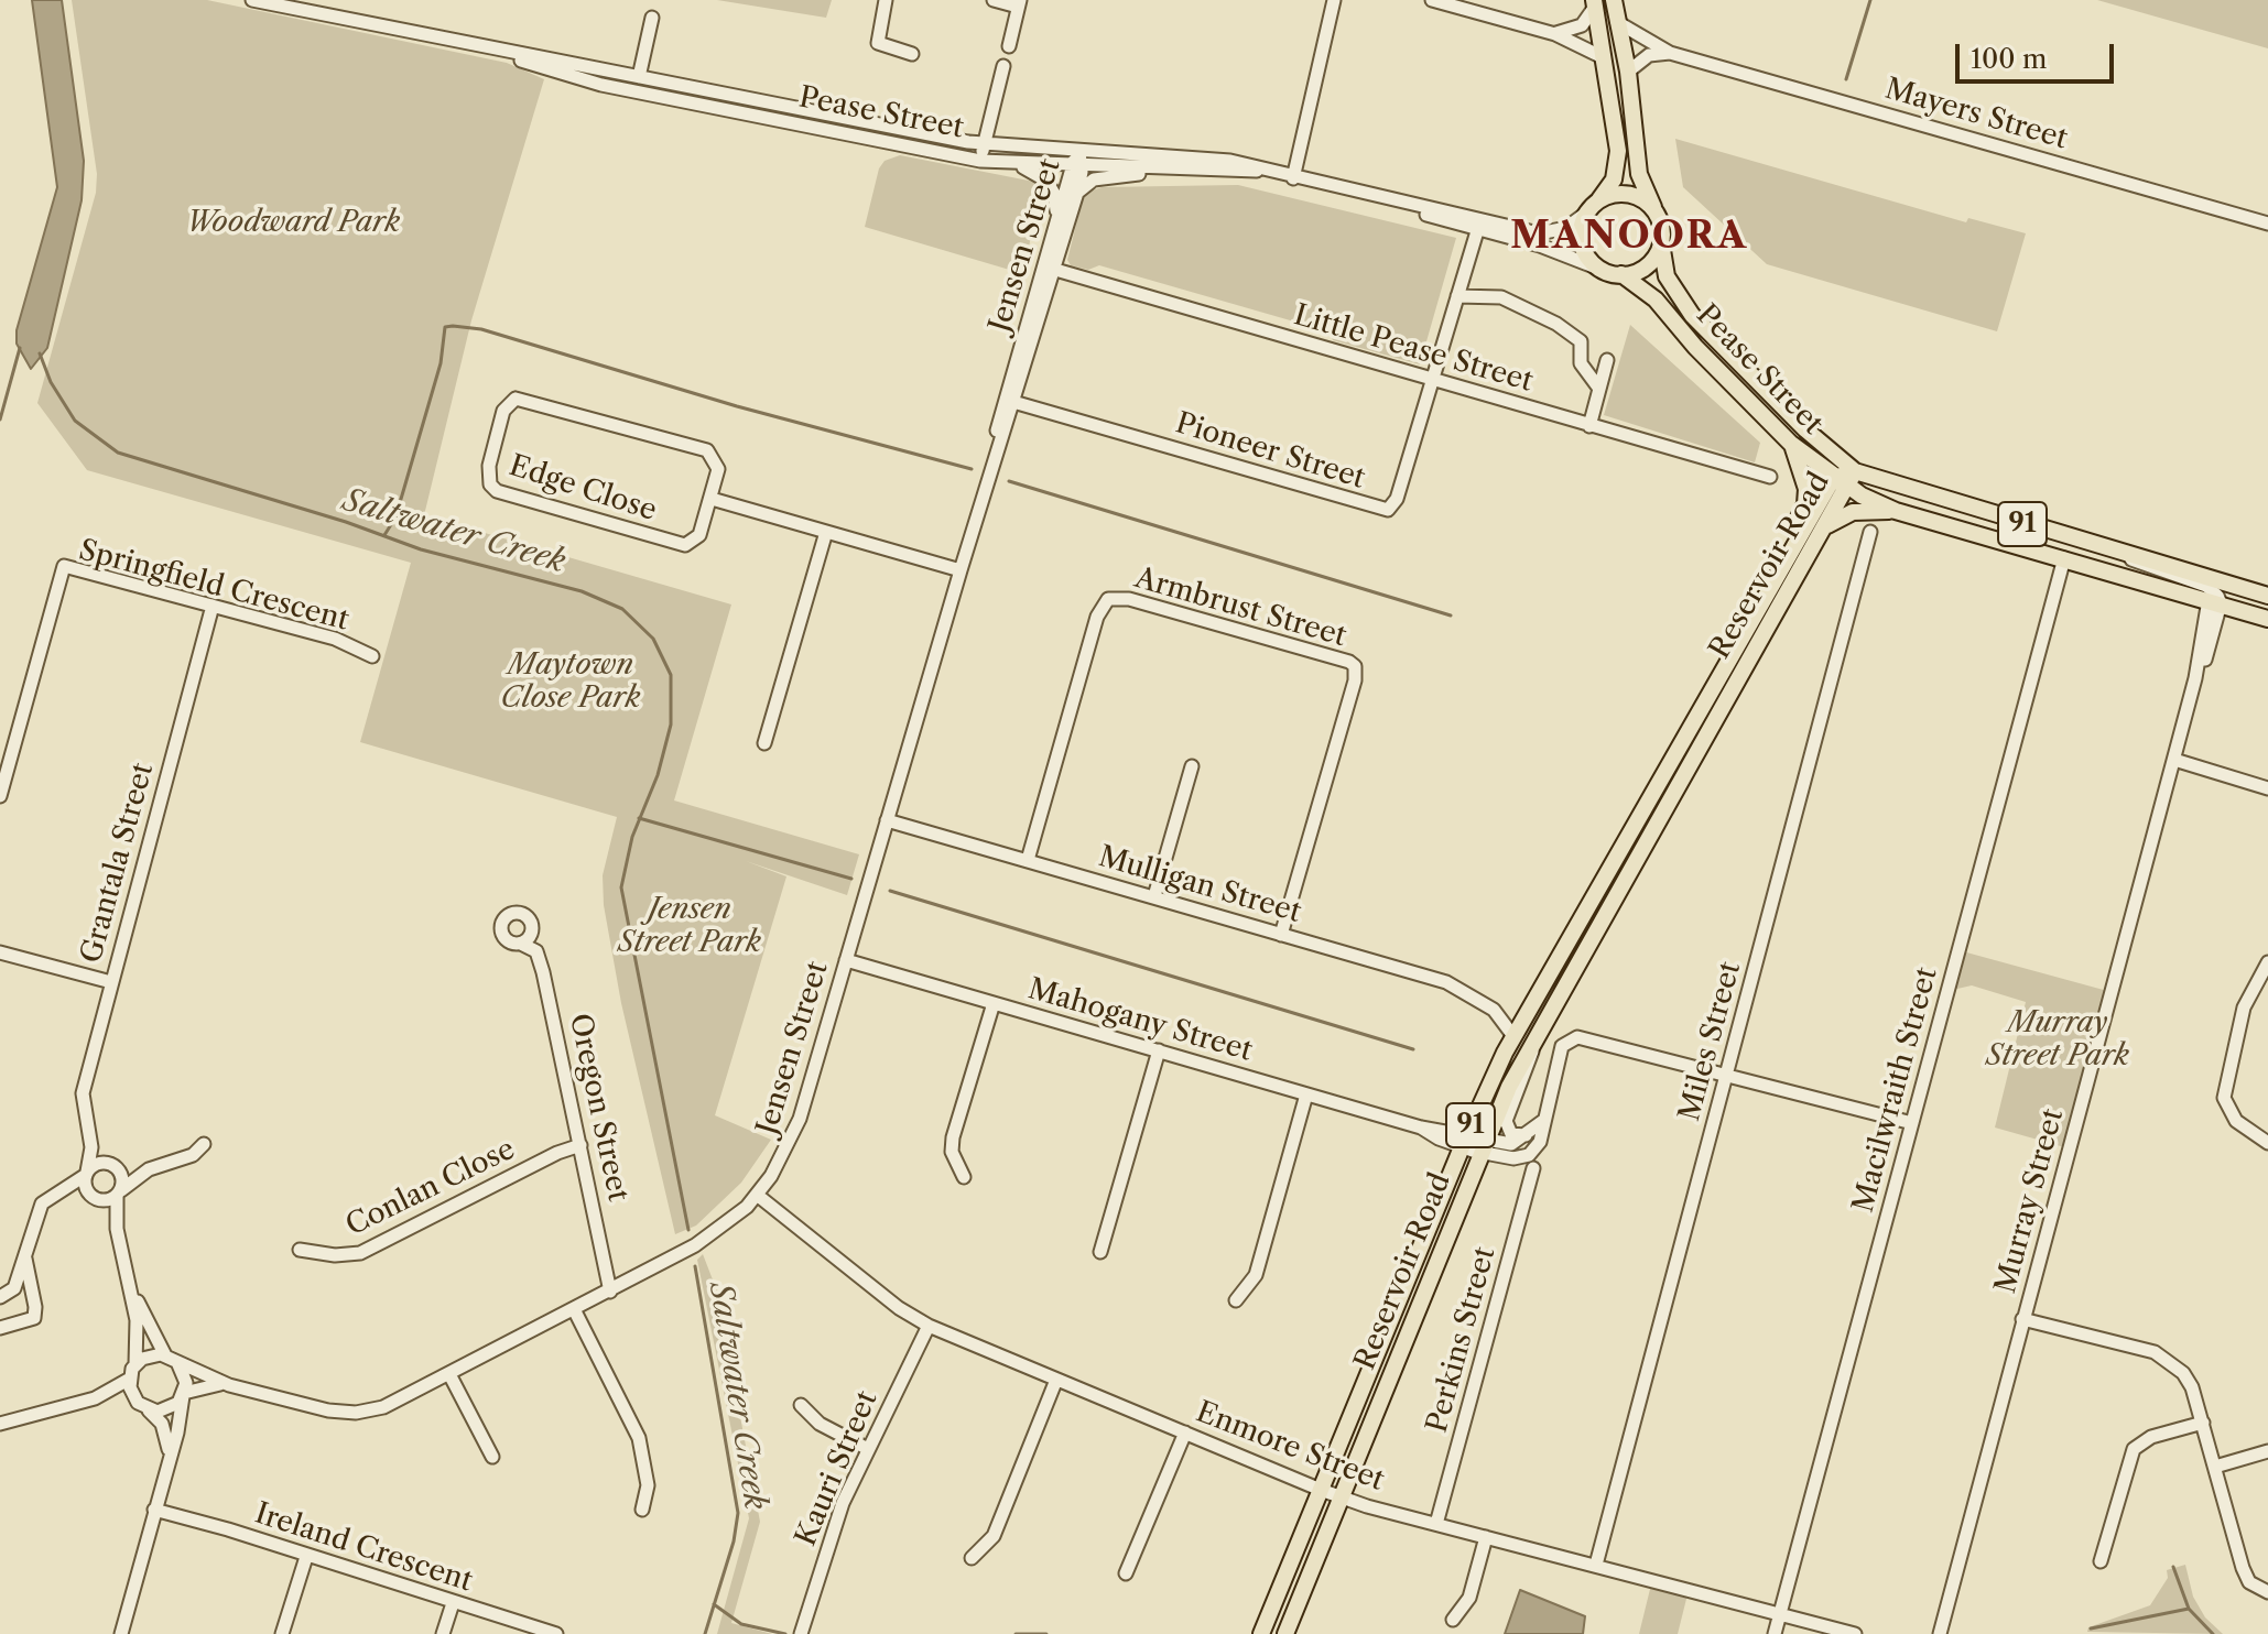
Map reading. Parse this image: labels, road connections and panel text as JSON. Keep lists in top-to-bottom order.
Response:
{
  "streets": {
    "main road": ["Pease Street", "91", "Reservoir Road"],
    "street": [
      "Mayers Street",
      "Jensen Street",
      "Little Pease Street",
      "Pioneer Street",
      "Edge Close",
      "Springfield Crescent",
      "Armbrust Street",
      "Grantala Street",
      "Mulligan Street",
      "Mahogany Street",
      "Miles Street",
      "Macilwraith Street",
      "Oregon Street",
      "Conlan Close",
      "Murray Street",
      "Perkins Street",
      "Enmore Street",
      "Kauri Street",
      "Ireland Crescent"
    ]
  },
  "crossings": [
    ["Pease Street", "Jensen Street"],
    ["Pease Street", "Pioneer Street"],
    ["Pease Street", "91"],
    ["Pease Street", "Reservoir Road"],
    ["Pease Street", "Macilwraith Street"],
    ["Pease Street", "Murray Street"],
    ["Jensen Street", "Little Pease Street"],
    ["Jensen Street", "Pioneer Street"],
    ["Jensen Street", "Mulligan Street"],
    ["Jensen Street", "Mahogany Street"],
    ["Jensen Street", "Oregon Street"],
    ["Jensen Street", "Enmore Street"],
    ["Little Pease Street", "Pioneer Street"],
    ["91", "Reservoir Road"],
    ["Reservoir Road", "Mulligan Street"],
    ["Reservoir Road", "Mahogany Street"],
    ["Reservoir Road", "Enmore Street"],
    ["Springfield Crescent", "Grantala Street"],
    ["Armbrust Street", "Mulligan Street"],
    ["Miles Street", "Enmore Street"],
    ["Macilwraith Street", "Enmore Street"],
    ["Oregon Street", "Conlan Close"],
    ["Perkins Street", "Enmore Street"],
    ["Enmore Street", "Kauri Street"]
  ],
  "districts": ["MANOORA"],
  "water": ["Saltwater Creek"],
  "parks": [
    "Woodward Park",
    "Maytown Close Park",
    "Jensen Street Park",
    "Murray Street Park"
  ],
  "scale_bar": "100 m"
}
